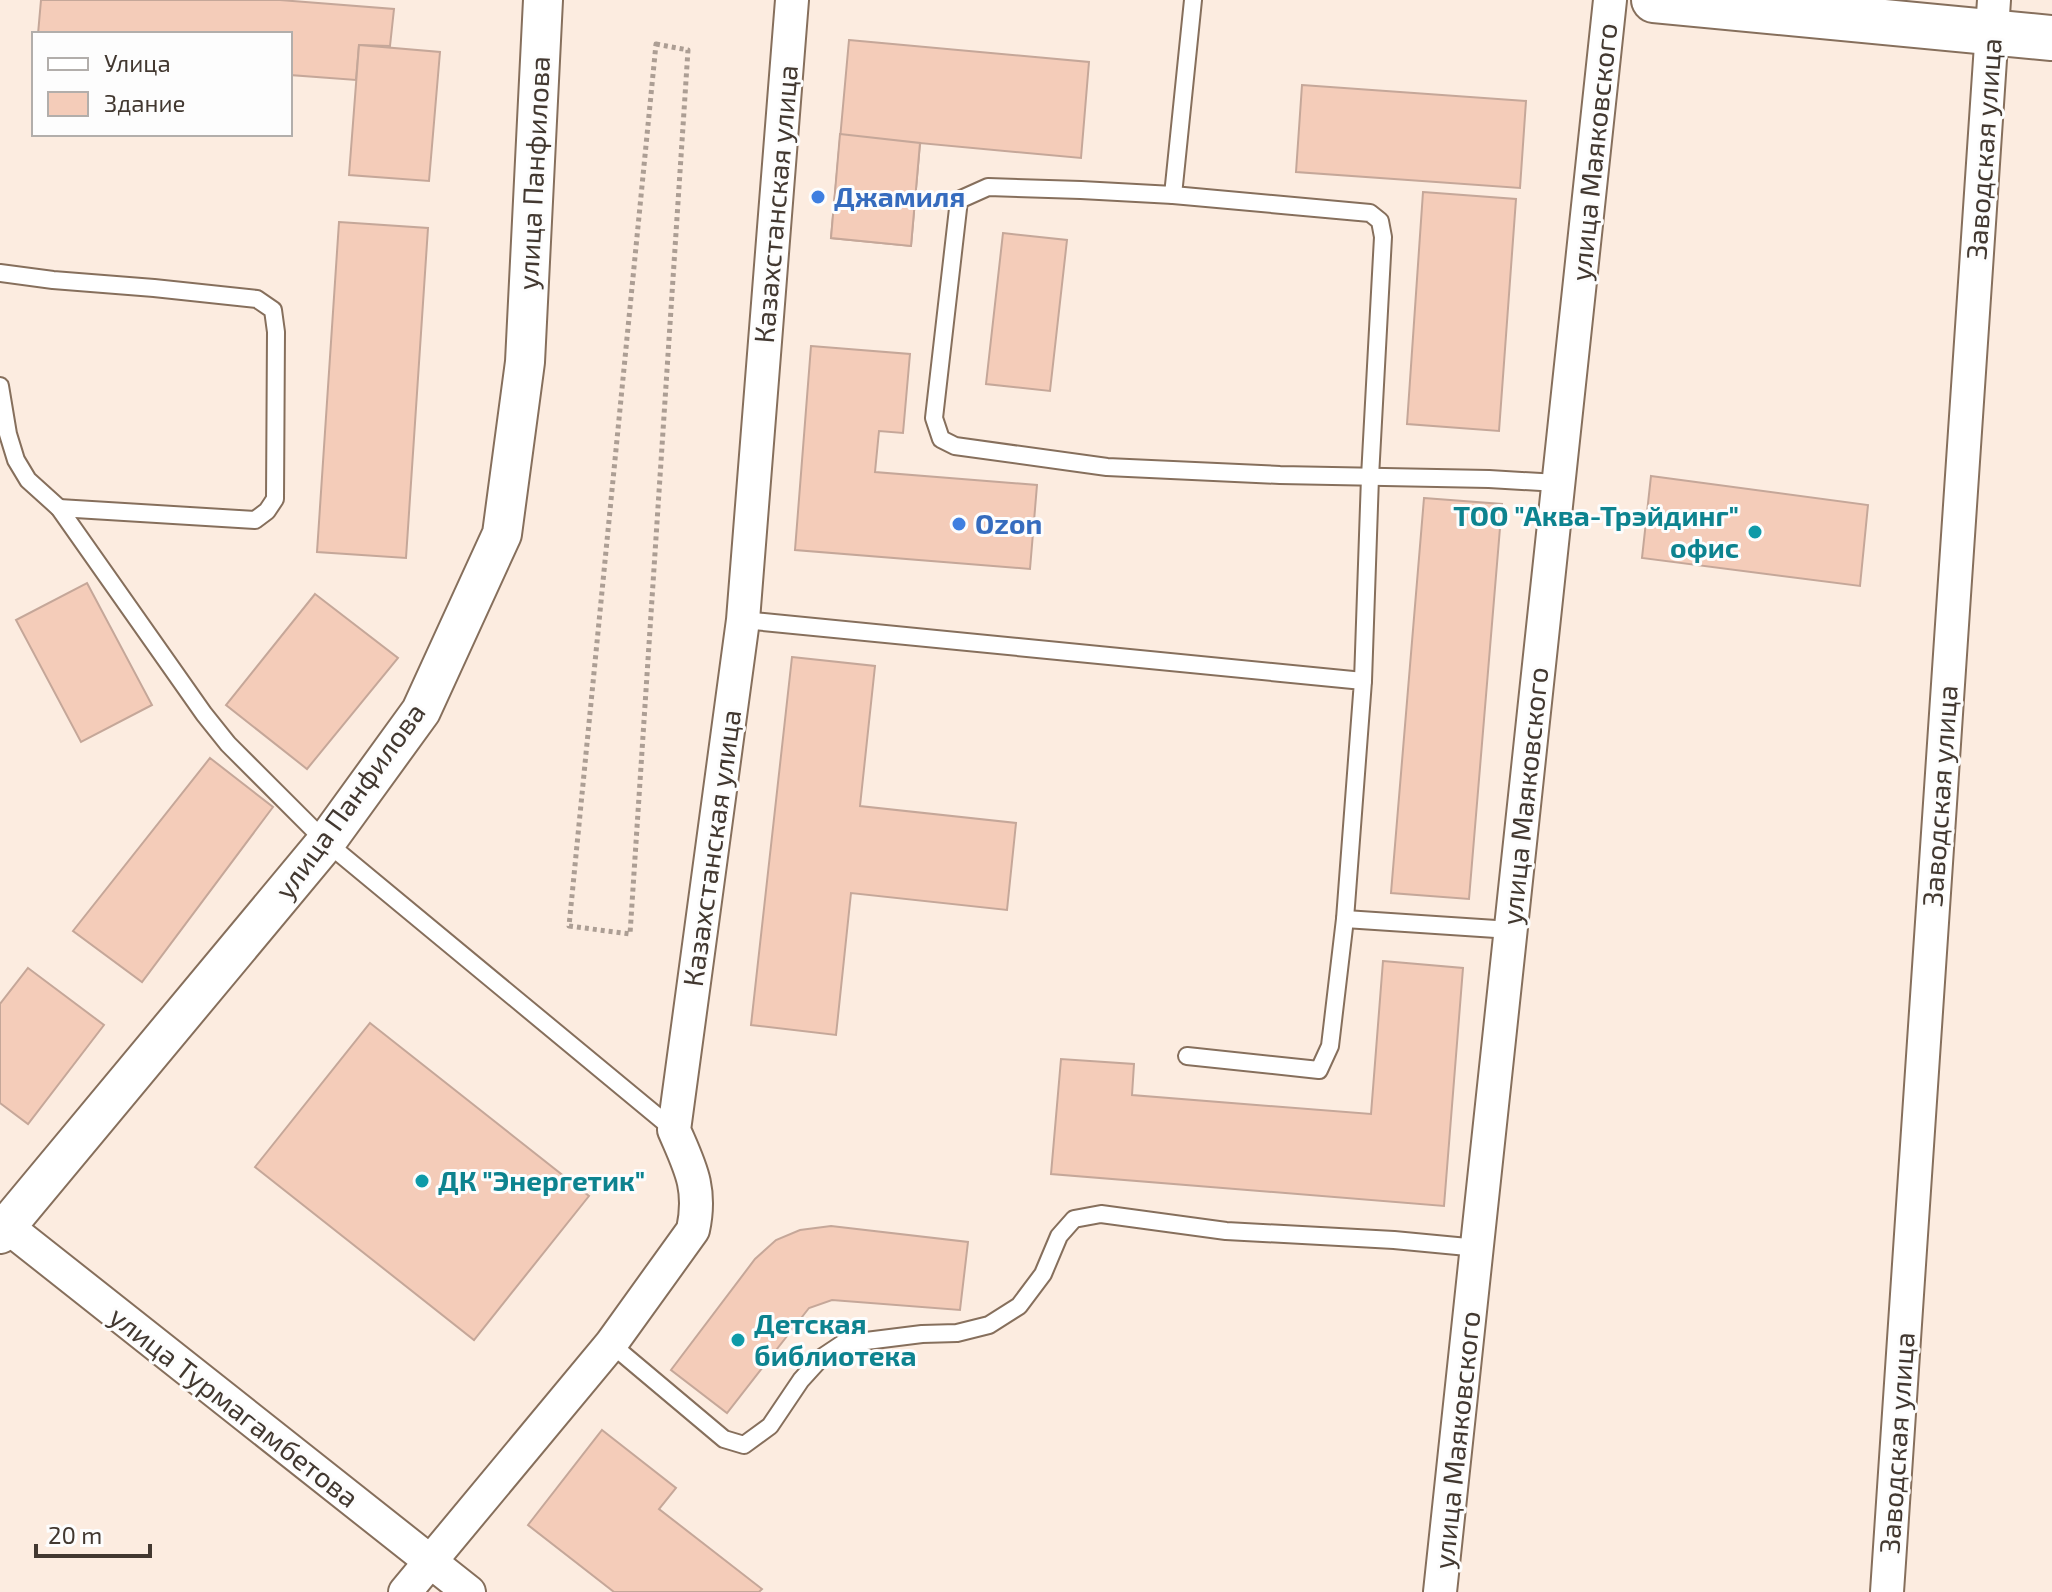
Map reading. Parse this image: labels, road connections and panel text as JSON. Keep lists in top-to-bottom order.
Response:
{
  "streets": {
    "street": [
      "Заводская улица",
      "улица Маяковского",
      "улица Панфилова",
      "Казахстанская улица",
      "улица Турмагамбетова"
    ]
  },
  "crossings": [
    ["улица Панфилова", "улица Турмагамбетова"]
  ],
  "places": [
    "Джамиля",
    "Ozon",
    "ТОО \"Аква-Трэйдинг\" офис",
    "ДК \"Энергетик\"",
    "Детская библиотека"
  ],
  "legend": ["Улица", "Здание"],
  "scale_bar": "20 m"
}
